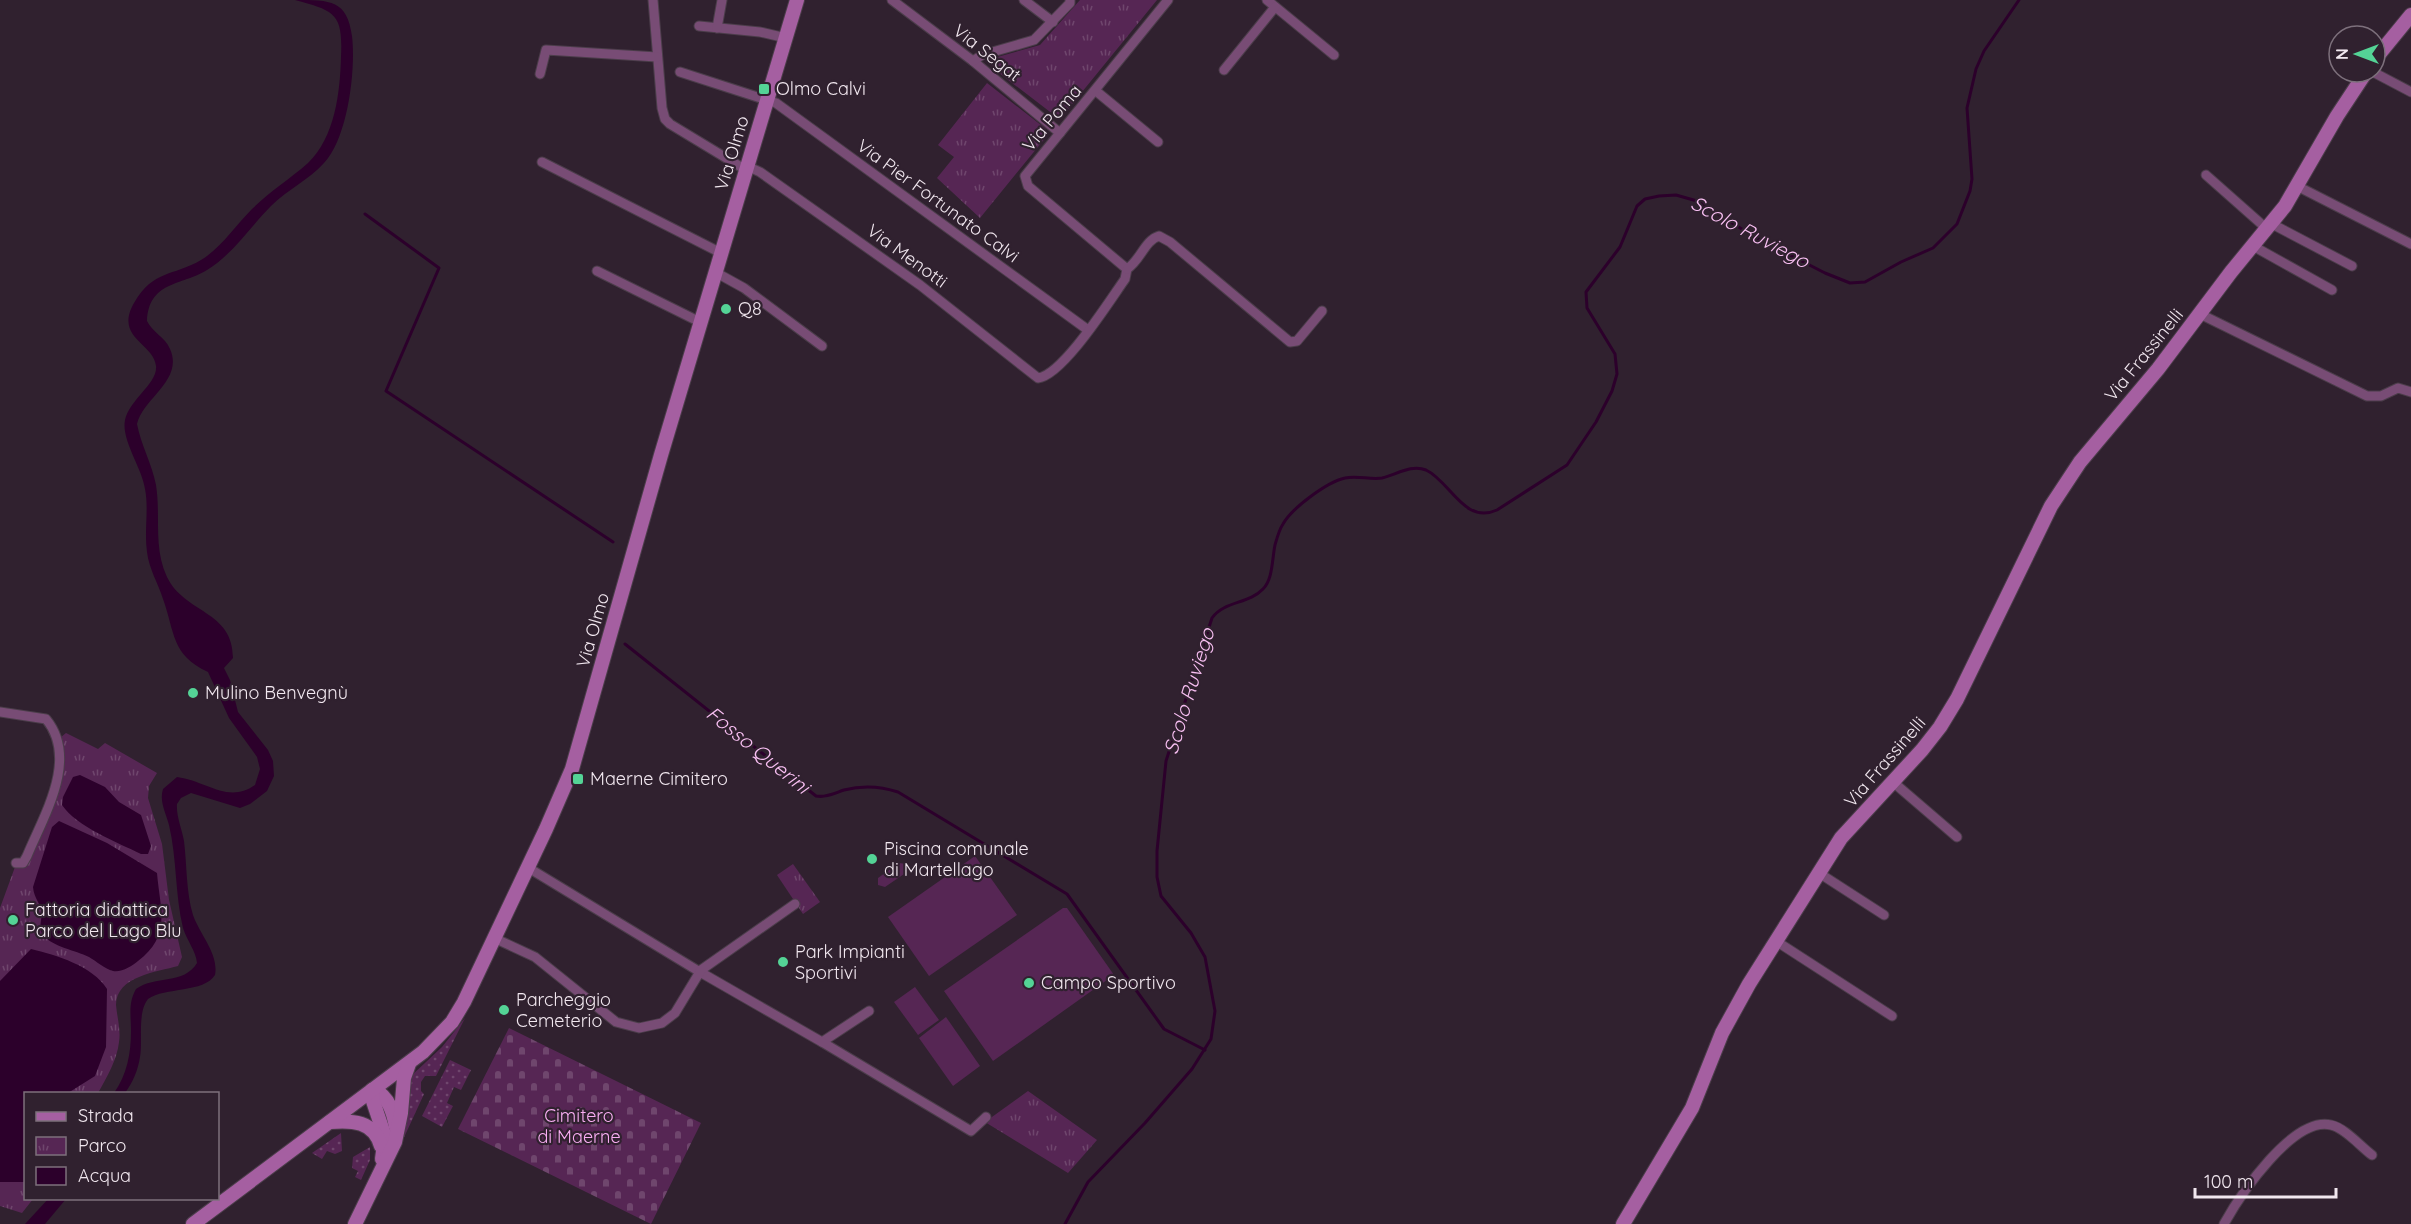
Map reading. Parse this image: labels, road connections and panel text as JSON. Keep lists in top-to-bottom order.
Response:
{
  "streets": {
    "street": [
      "Via Segat",
      "Via Poma",
      "Via Olmo",
      "Via Pier Fortunato Calvi",
      "Via Menotti",
      "Via Frassinelli"
    ]
  },
  "crossings": [
    ["Via Segat", "Via Poma"],
    ["Via Olmo", "Via Pier Fortunato Calvi"],
    ["Via Olmo", "Via Menotti"],
    ["Via Pier Fortunato Calvi", "Via Menotti"]
  ],
  "water": ["Scolo Ruviego", "Fosso Querini"],
  "parks": ["Cimitero di Maerne"],
  "places": {
    "transit": ["Olmo Calvi", "Maerne Cimitero"],
    "other": [
      "Q8",
      "Mulino Benvegnù",
      "Piscina comunale di Martellago",
      "Fattoria didattica Parco del Lago Blu",
      "Park Impianti Sportivi",
      "Campo Sportivo",
      "Parcheggio Cemeterio"
    ]
  },
  "legend": ["Strada", "Parco", "Acqua"],
  "scale_bar": "100 m",
  "north": "left"
}
